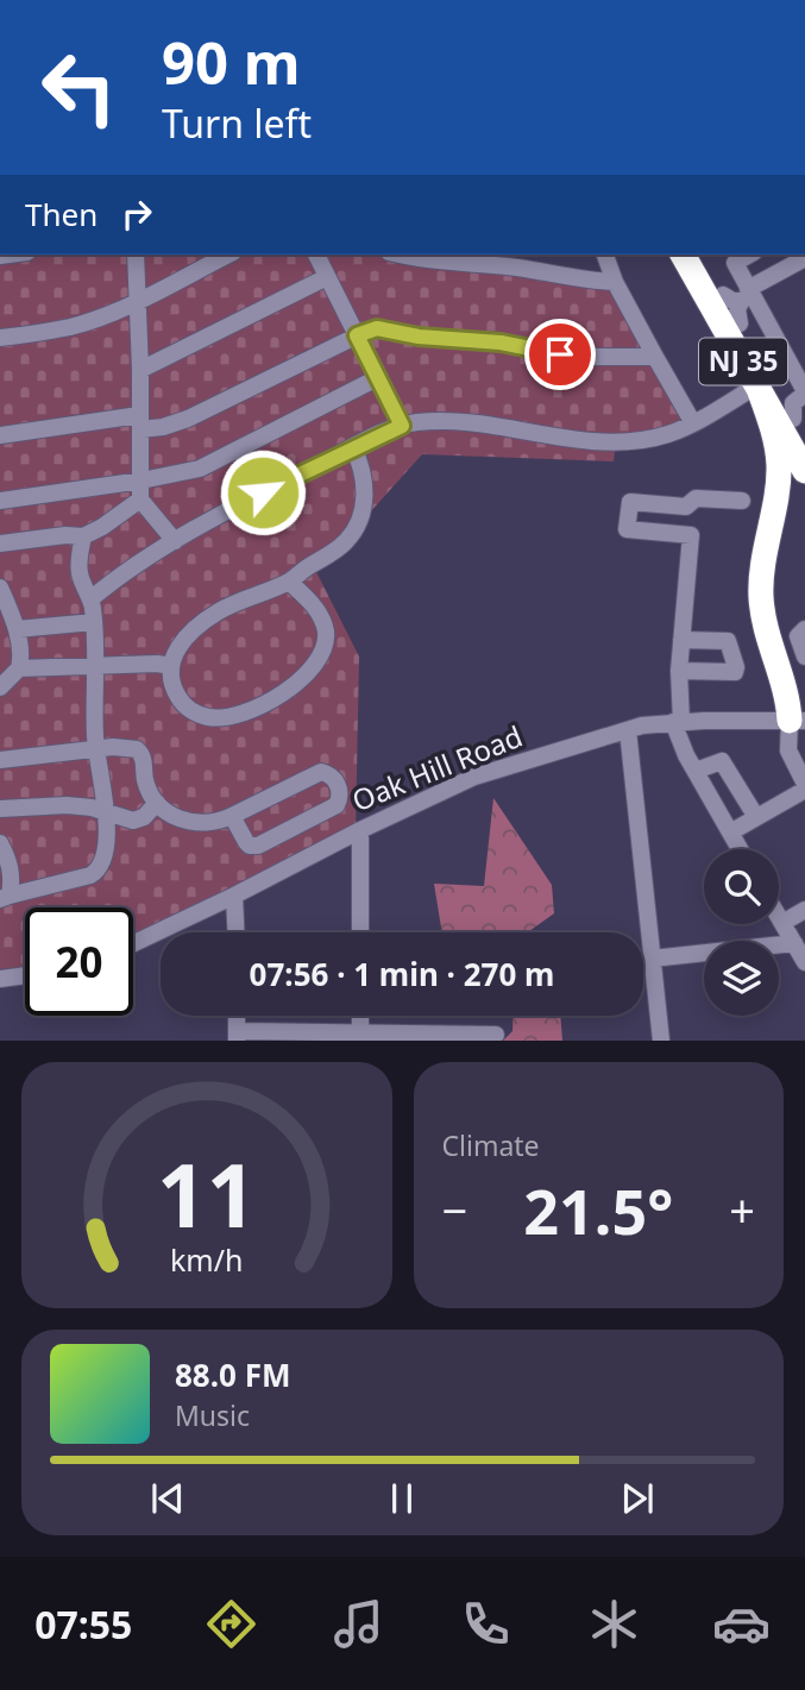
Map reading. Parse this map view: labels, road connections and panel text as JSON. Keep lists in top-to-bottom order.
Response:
{
  "streets": {
    "highway": ["NJ 35"],
    "street": ["Oak Hill Road"]
  },
  "page": {
    "turn": ["90 m", "Turn left"],
    "then": "Then",
    "limit": "20",
    "trip": "07:56 · 1 min · 270 m",
    "tile": "Climate",
    "heat": ["−", "21.5°", "+"],
    "song": ["88.0 FM", "Music"],
    "tabs": "07:55",
    "gauge": ["11", "km/h"]
  }
}
